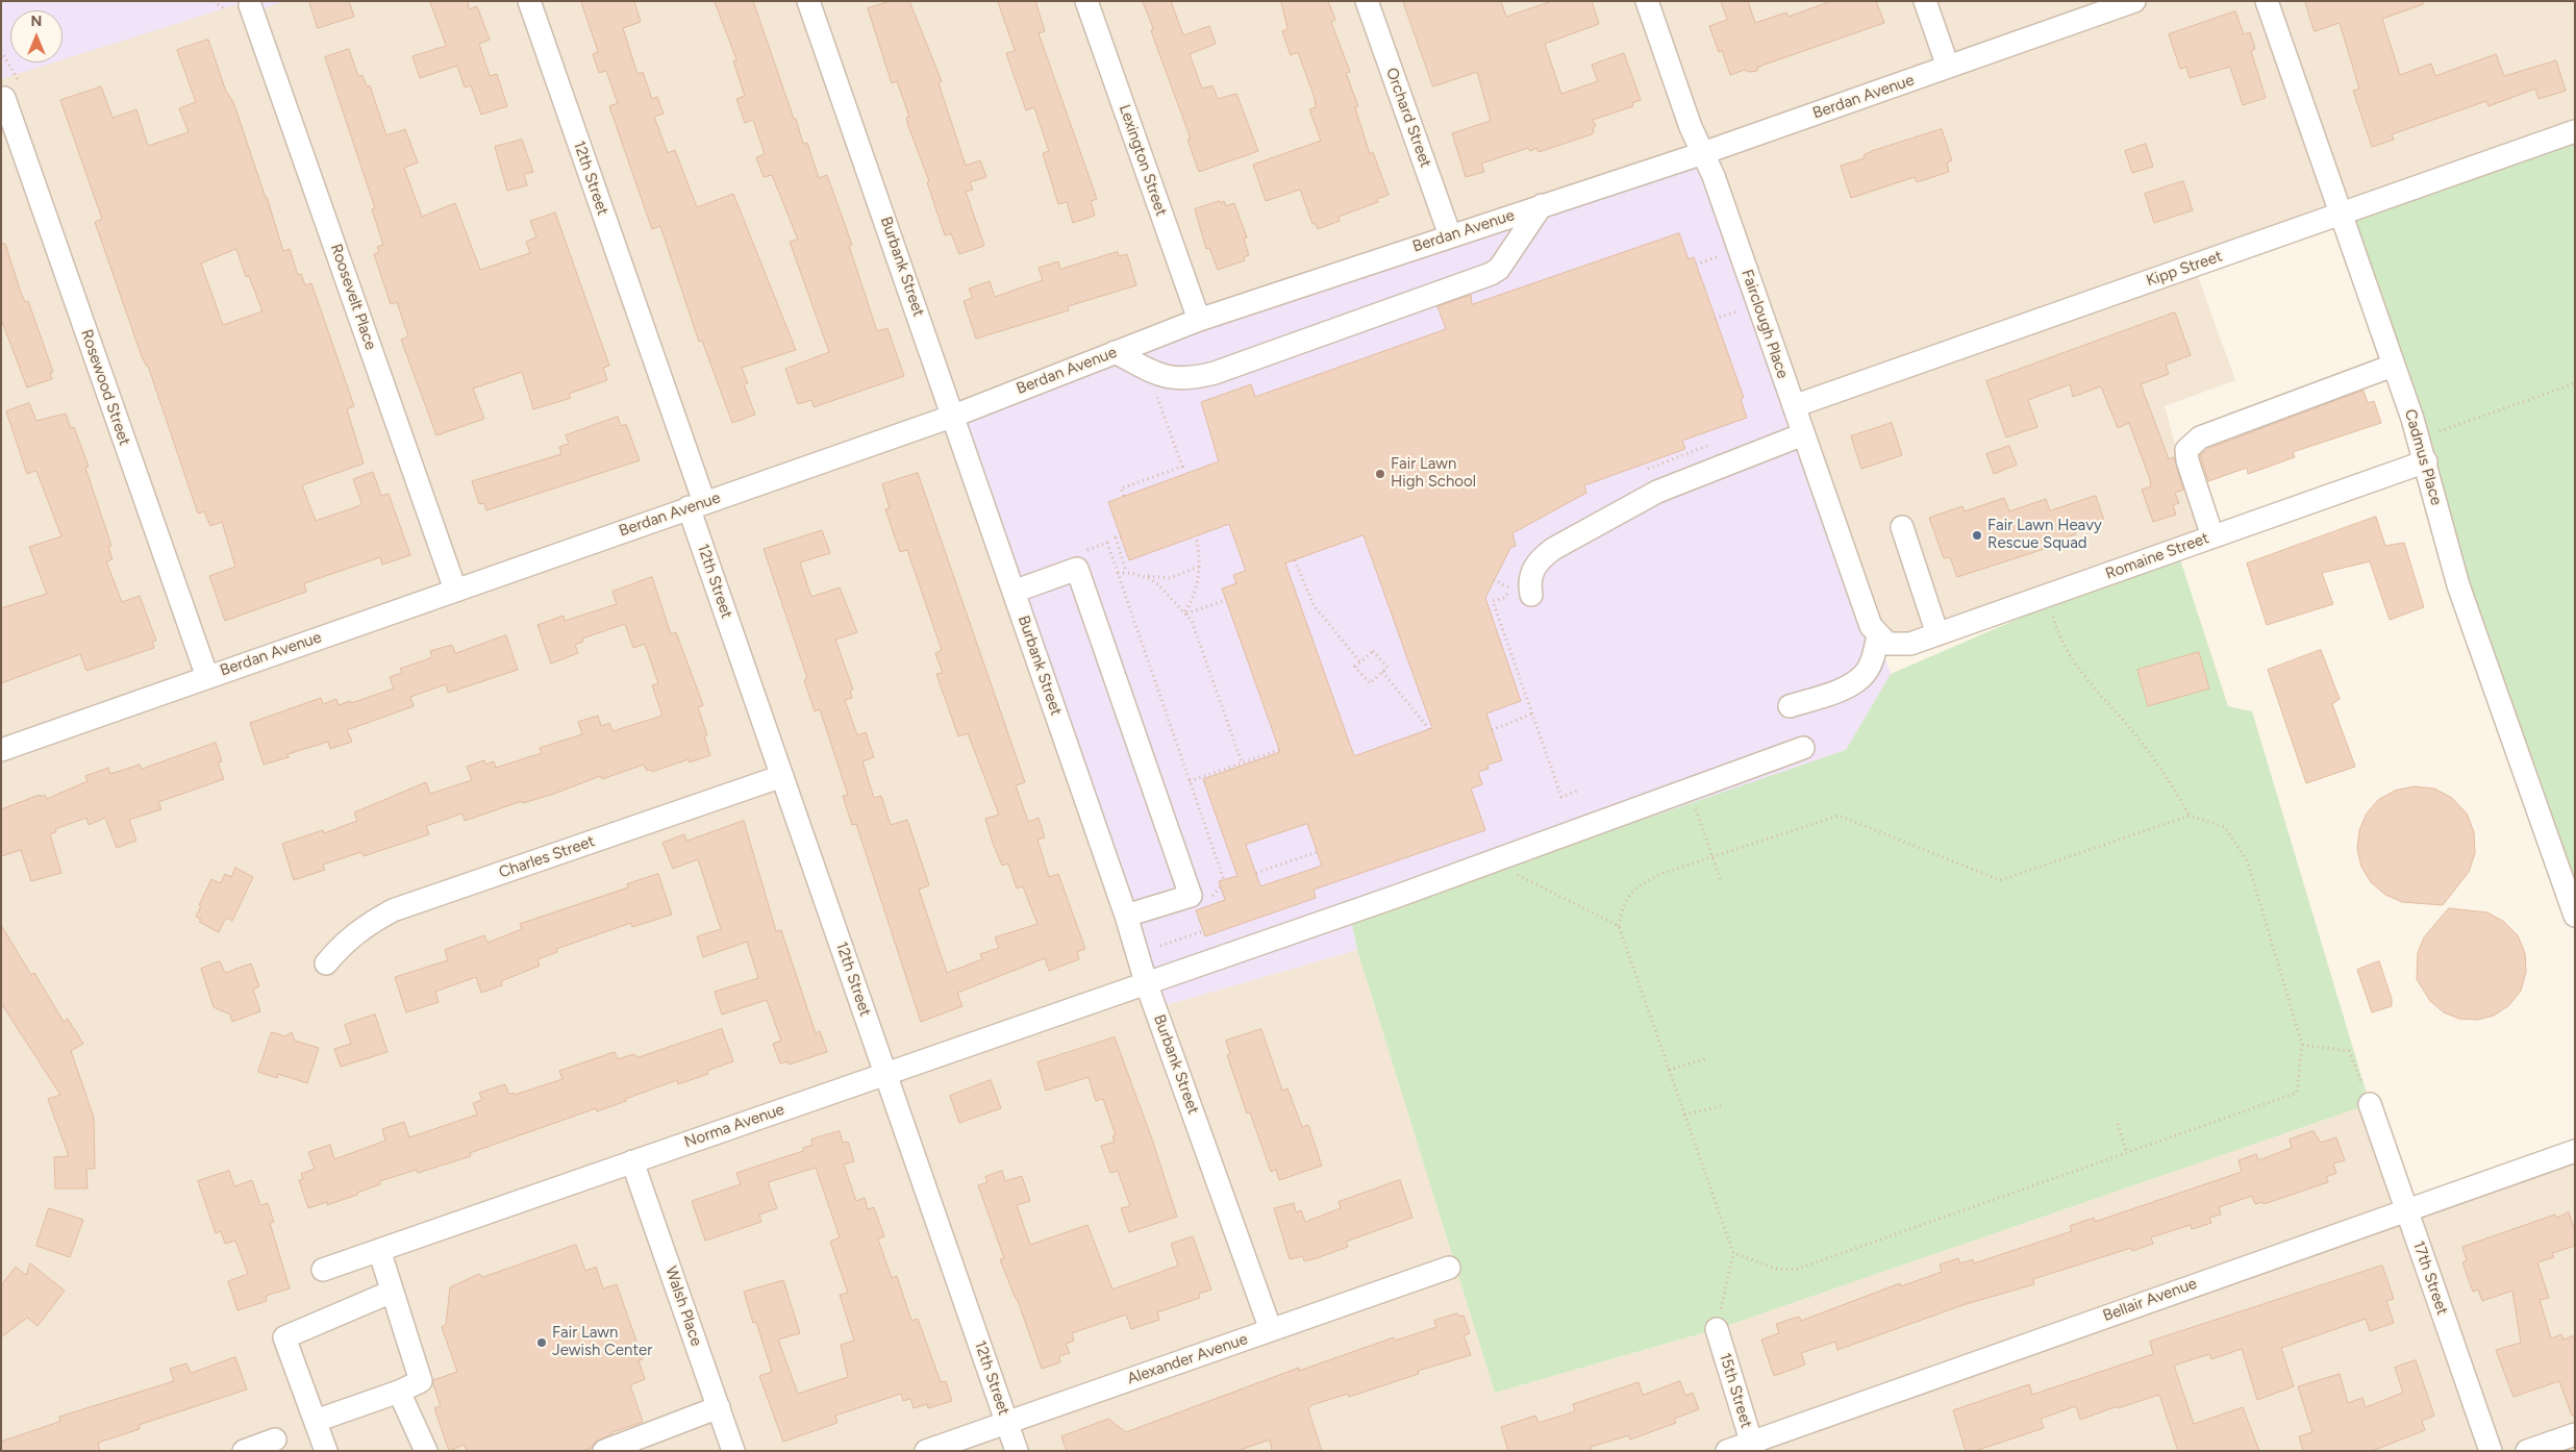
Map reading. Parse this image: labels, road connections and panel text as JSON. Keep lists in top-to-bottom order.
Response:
{
  "streets": {
    "street": [
      "Berdan Avenue",
      "Orchard Street",
      "Lexington Street",
      "12th Street",
      "Burbank Street",
      "Kipp Street",
      "Roosevelt Place",
      "Fairclough Place",
      "Rosewood Street",
      "Cadmus Place",
      "Romaine Street",
      "Charles Street",
      "Norma Avenue",
      "17th Street",
      "Bellair Avenue",
      "Walsh Place",
      "Alexander Avenue",
      "15th Street"
    ]
  },
  "crossings": [
    ["Berdan Avenue", "Orchard Street"],
    ["Berdan Avenue", "Lexington Street"],
    ["Berdan Avenue", "12th Street"],
    ["Berdan Avenue", "Burbank Street"],
    ["Berdan Avenue", "Roosevelt Place"],
    ["Berdan Avenue", "Fairclough Place"],
    ["Berdan Avenue", "Rosewood Street"],
    ["12th Street", "Charles Street"],
    ["12th Street", "Norma Avenue"],
    ["12th Street", "Alexander Avenue"],
    ["Burbank Street", "Norma Avenue"],
    ["Burbank Street", "Alexander Avenue"],
    ["Kipp Street", "Fairclough Place"],
    ["Kipp Street", "Cadmus Place"],
    ["Fairclough Place", "Romaine Street"],
    ["Cadmus Place", "Romaine Street"],
    ["Norma Avenue", "Walsh Place"],
    ["17th Street", "Bellair Avenue"],
    ["Bellair Avenue", "15th Street"]
  ],
  "places": ["Fair Lawn High School", "Fair Lawn Heavy Rescue Squad", "Fair Lawn Jewish Center"],
  "north": "top"
}
